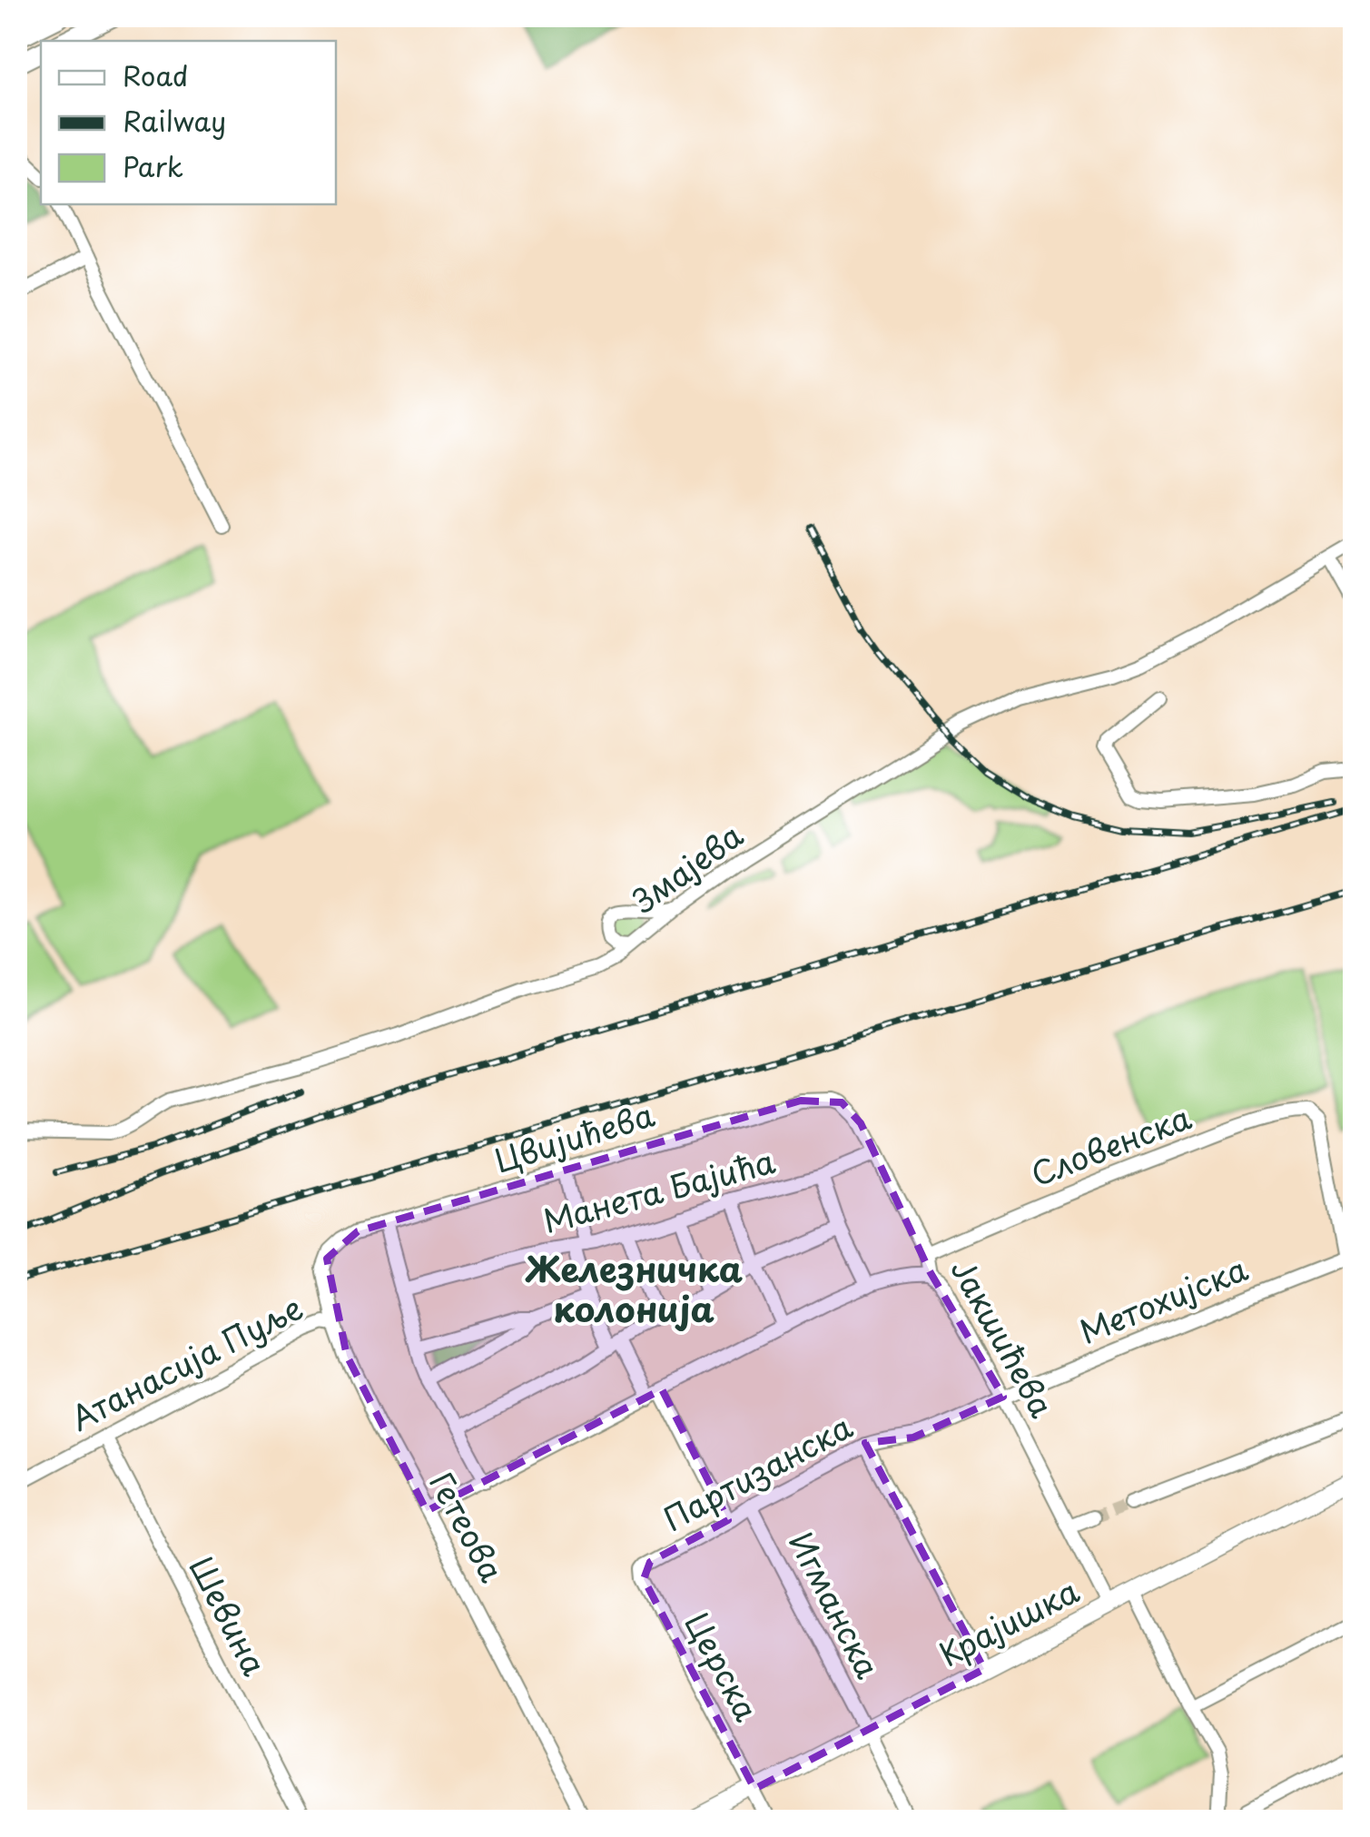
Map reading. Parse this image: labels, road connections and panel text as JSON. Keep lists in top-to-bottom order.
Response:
{
  "streets": {
    "main road": ["Крајишка"],
    "street": [
      "Змајева",
      "Цвијићева",
      "Словенска",
      "Манета Бајића",
      "Метохијска",
      "Јакшићева",
      "Атанасија Пуље",
      "Партизанска",
      "Гетеова",
      "Игманска",
      "Шевина",
      "Церска"
    ]
  },
  "crossings": [
    ["Цвијићева", "Јакшићева"],
    ["Цвијићева", "Гетеова"],
    ["Словенска", "Метохијска"],
    ["Словенска", "Јакшићева"],
    ["Манета Бајића", "Јакшићева"],
    ["Метохијска", "Јакшићева"],
    ["Метохијска", "Партизанска"],
    ["Јакшићева", "Партизанска"],
    ["Јакшићева", "Крајишка"],
    ["Атанасија Пуље", "Гетеова"],
    ["Атанасија Пуље", "Шевина"],
    ["Партизанска", "Игманска"],
    ["Партизанска", "Церска"],
    ["Игманска", "Крајишка"],
    ["Крајишка", "Церска"]
  ],
  "districts": ["Железничка колонија"],
  "legend": ["Road", "Railway", "Park"]
}
